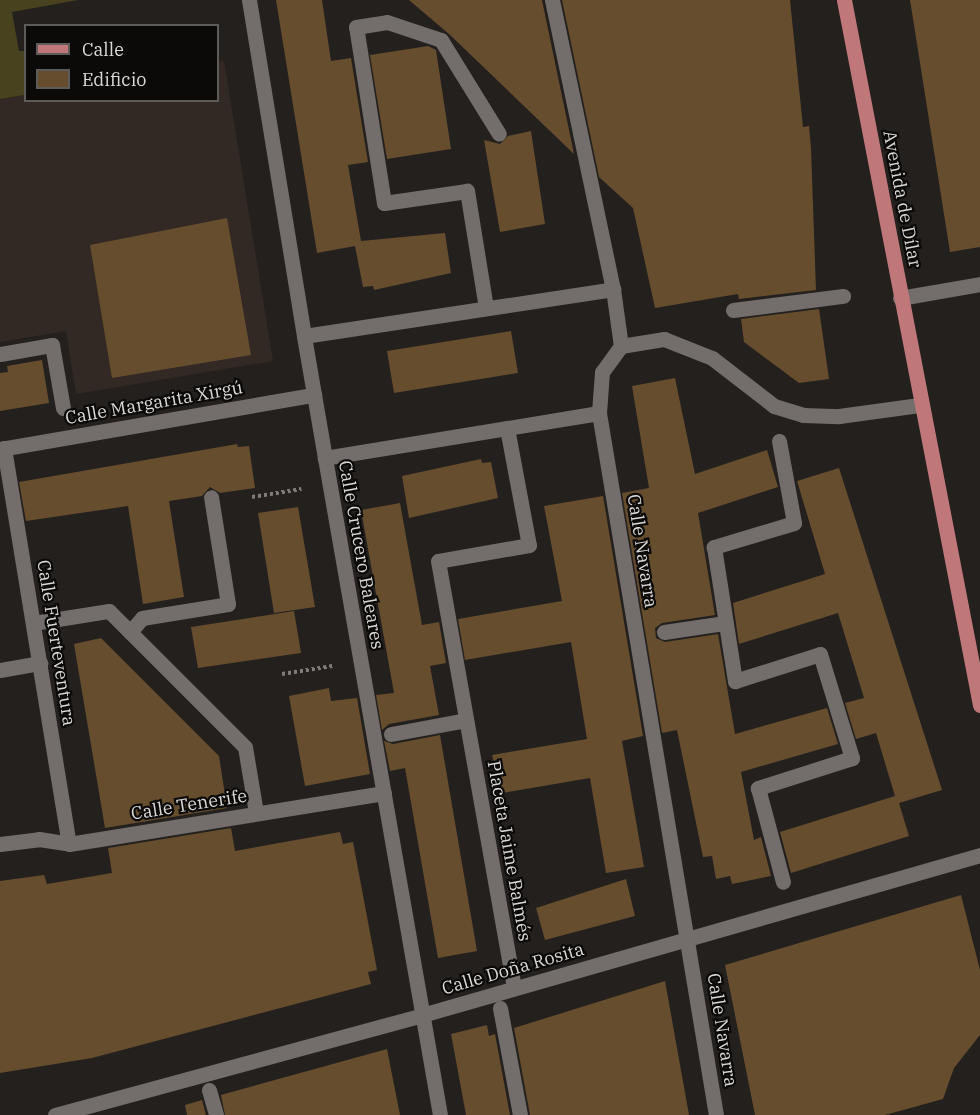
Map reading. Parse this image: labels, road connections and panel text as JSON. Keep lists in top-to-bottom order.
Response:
{
  "streets": {
    "main road": ["Avenida de Dílar"],
    "street": [
      "Calle Margarita Xirgú",
      "Calle Navarra",
      "Calle Crucero Baleares",
      "Calle Fuerteventura",
      "Calle Tenerife",
      "Placeta Jaime Balmés",
      "Calle Doña Rosita"
    ]
  },
  "crossings": [
    ["Calle Margarita Xirgú", "Calle Crucero Baleares"],
    ["Calle Margarita Xirgú", "Calle Fuerteventura"],
    ["Calle Navarra", "Calle Doña Rosita"],
    ["Calle Crucero Baleares", "Calle Tenerife"],
    ["Calle Crucero Baleares", "Calle Doña Rosita"],
    ["Calle Fuerteventura", "Calle Tenerife"],
    ["Placeta Jaime Balmés", "Calle Doña Rosita"]
  ],
  "legend": ["Calle", "Edificio"]
}
